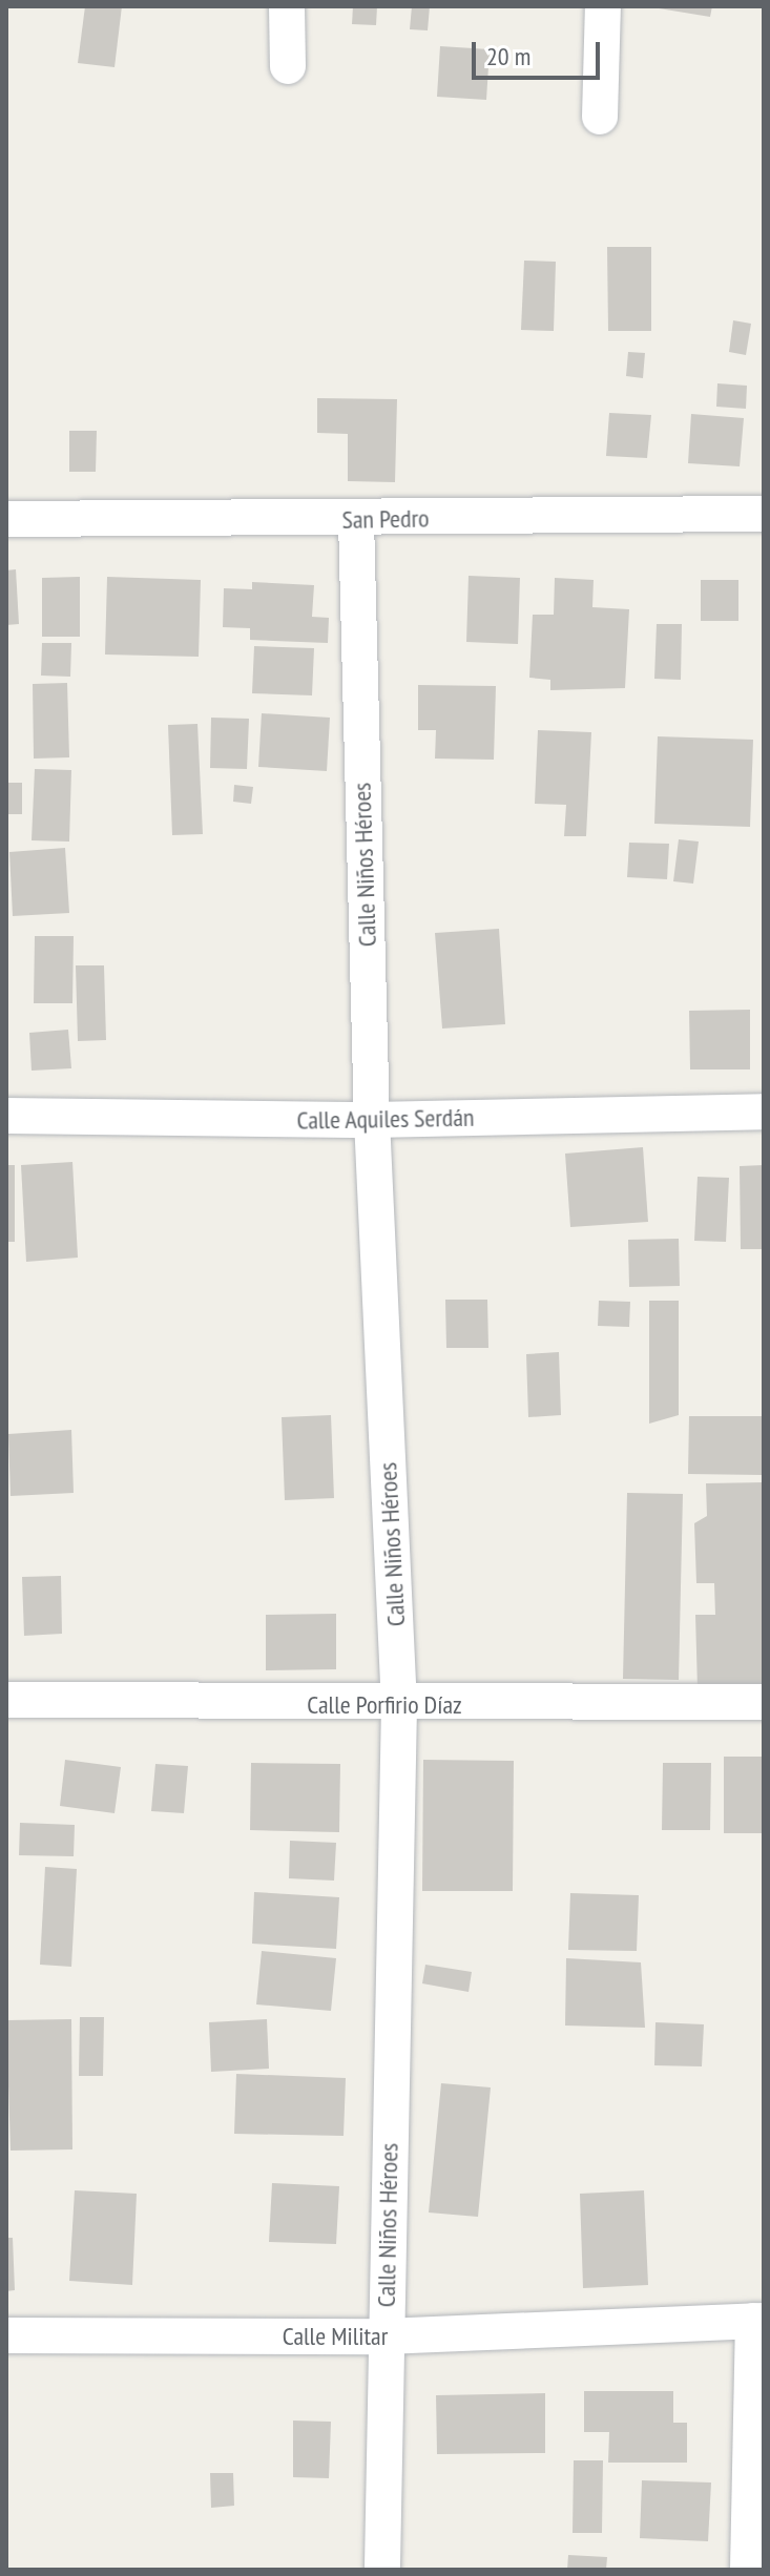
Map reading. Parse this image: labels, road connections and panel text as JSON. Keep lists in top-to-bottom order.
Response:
{
  "streets": {
    "street": [
      "San Pedro",
      "Calle Niños Héroes",
      "Calle Aquiles Serdán",
      "Calle Porfirio Díaz",
      "Calle Militar"
    ]
  },
  "crossings": [
    ["San Pedro", "Calle Niños Héroes"],
    ["Calle Niños Héroes", "Calle Aquiles Serdán"],
    ["Calle Niños Héroes", "Calle Porfirio Díaz"],
    ["Calle Niños Héroes", "Calle Militar"]
  ],
  "scale_bar": "20 m"
}
